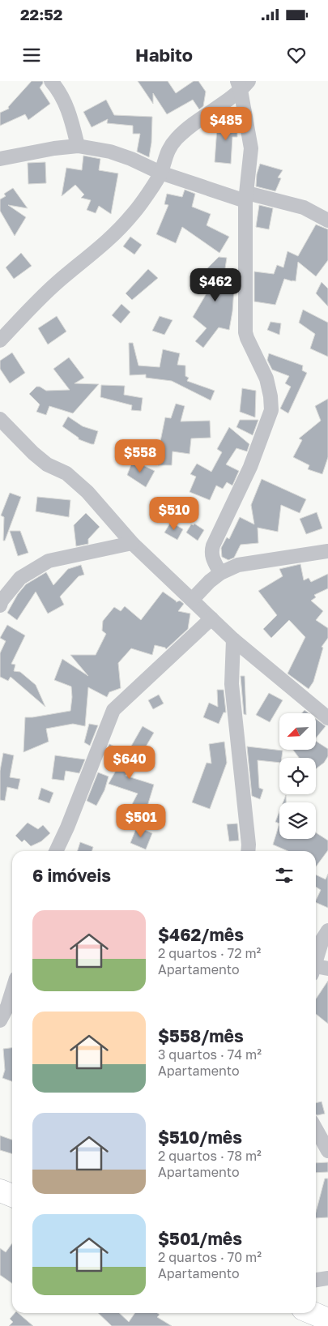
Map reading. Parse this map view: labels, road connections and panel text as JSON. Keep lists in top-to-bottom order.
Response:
{
  "north": "bottom left",
  "page": {
    "status": "22:52",
    "header": "Habito",
    "price": [
      "$485",
      "$462",
      "$558",
      "$510",
      "$640",
      "$501"
    ],
    "heading": "6 imóveis",
    "list": [
      {
        "name": "$462/mês",
        "note": "2 quartos · 72 m² · Apartamento"
      },
      {
        "name": "$558/mês",
        "note": "3 quartos · 74 m² · Apartamento"
      },
      {
        "name": "$510/mês",
        "note": "2 quartos · 78 m² · Apartamento"
      },
      {
        "name": "$501/mês",
        "note": "2 quartos · 70 m² · Apartamento"
      }
    ]
  }
}
